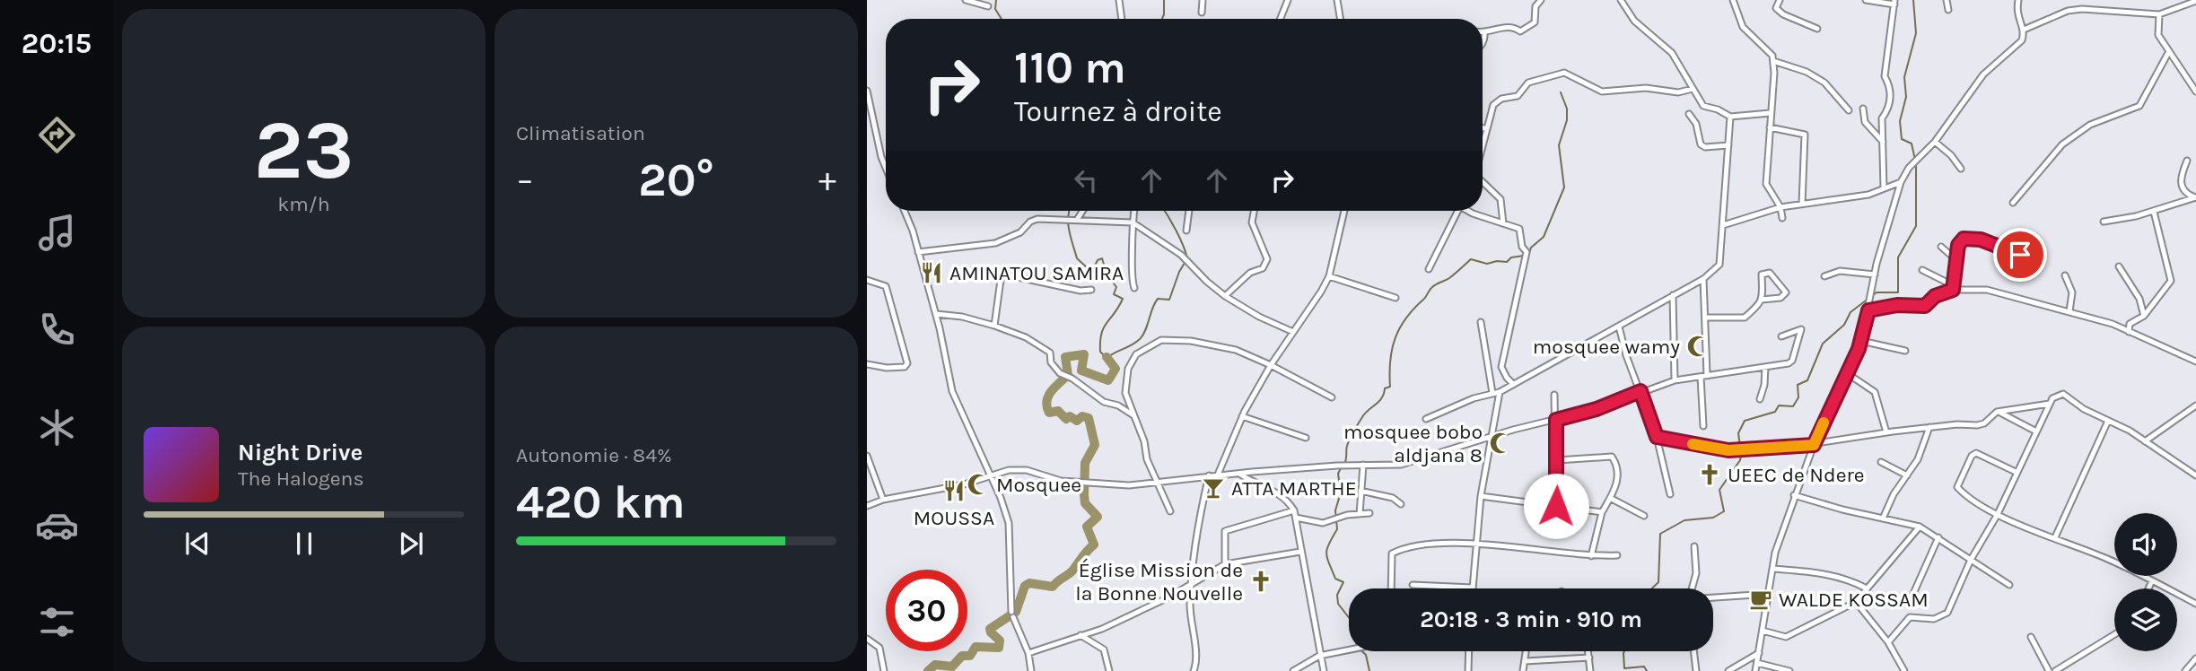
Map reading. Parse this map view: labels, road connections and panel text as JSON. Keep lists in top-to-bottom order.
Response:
{
  "places": {
    "restaurant": ["AMINATOU SAMIRA", "MOUSSA"],
    "mosque": ["mosquee wamy", "mosquee bobo aldjana 8", "Mosquee"],
    "church": ["UEEC de Ndere", "Église Mission de la Bonne Nouvelle"],
    "bar": ["ATTA MARTHE"],
    "cafe": ["WALDE KOSSAM"]
  },
  "page": {
    "tabs": "20:15",
    "tile": [
      ["23", "km/h"],
      "Climatisation",
      ["Autonomie · 84%", "420 km"]
    ],
    "turn": ["110 m", "Tournez à droite"],
    "heat": ["−", "20°", "+"],
    "song": ["Night Drive", "The Halogens"],
    "limit": "30",
    "trip": "20:18 · 3 min · 910 m"
  }
}
